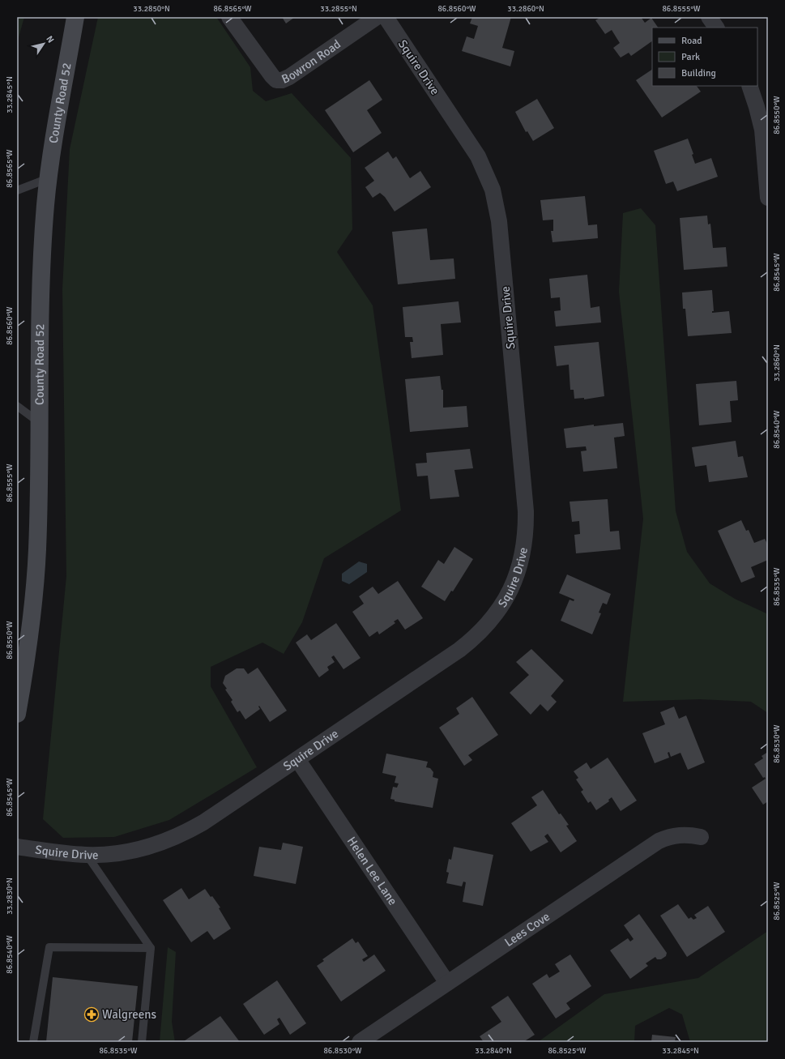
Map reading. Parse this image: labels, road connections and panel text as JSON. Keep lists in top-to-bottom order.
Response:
{
  "streets": {
    "main road": ["County Road 52"],
    "street": [
      "Bowron Road",
      "Squire Drive",
      "Helen Lee Lane",
      "Lees Cove"
    ]
  },
  "crossings": [
    ["Squire Drive", "Helen Lee Lane"],
    ["Helen Lee Lane", "Lees Cove"]
  ],
  "places": {
    "pharmacy": ["Walgreens"]
  },
  "legend": ["Road", "Park", "Building"],
  "north": "top right",
  "coordinates": [
    "33.2850°N",
    "86.8565°W",
    "33.2855°N",
    "86.8560°W",
    "33.2860°N",
    "86.8555°W",
    "33.2845°N",
    "86.8550°W",
    "86.8545°W",
    "86.8540°W",
    "86.8535°W",
    "86.8530°W",
    "33.2830°N",
    "86.8525°W",
    "33.2840°N"
  ]
}
